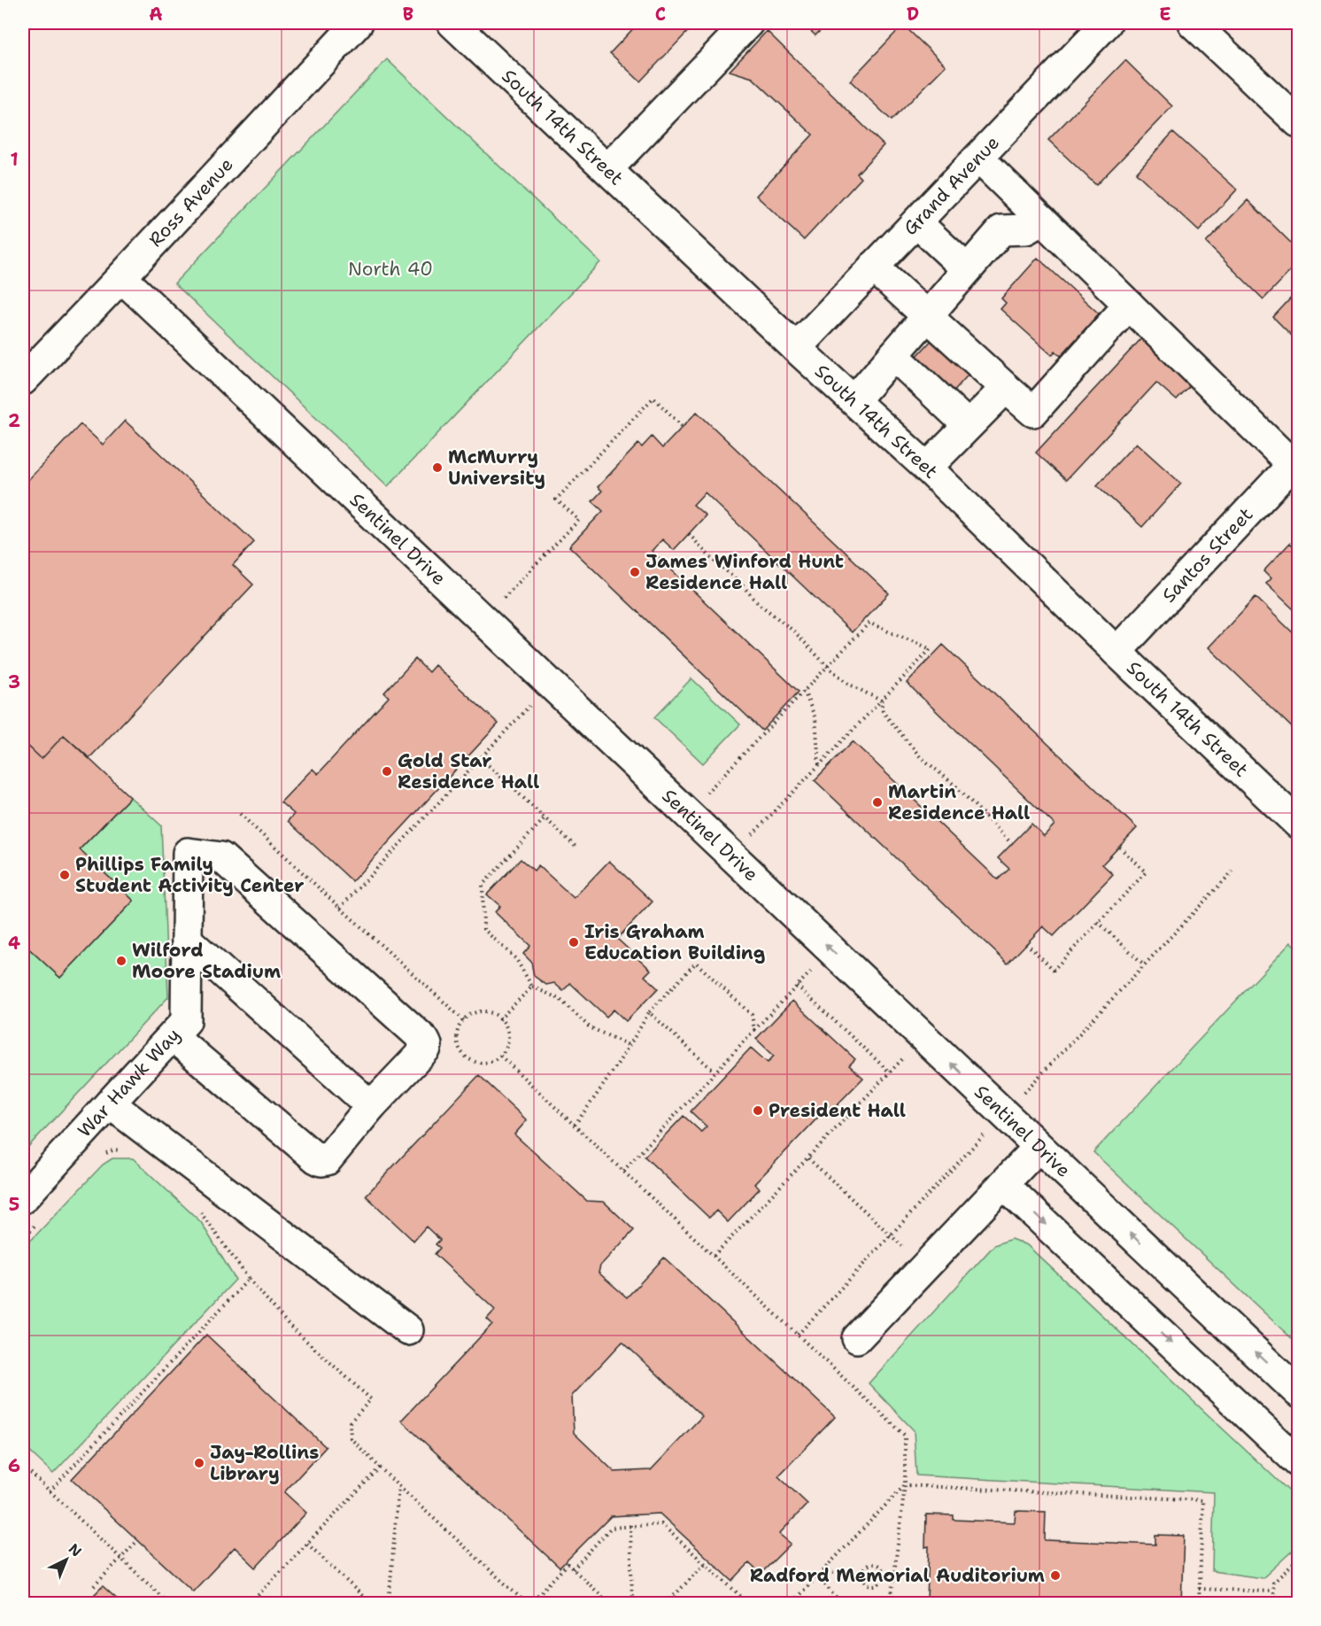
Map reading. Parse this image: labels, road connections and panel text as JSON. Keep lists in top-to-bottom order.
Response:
{
  "streets": {
    "street": [
      "South 14th Street",
      "Grand Avenue",
      "Ross Avenue",
      "Sentinel Drive",
      "Santos Street",
      "War Hawk Way"
    ]
  },
  "crossings": [
    ["South 14th Street", "Grand Avenue"],
    ["South 14th Street", "Santos Street"],
    ["Ross Avenue", "Sentinel Drive"]
  ],
  "parks": ["North 40"],
  "places": [
    "McMurry University",
    "James Winford Hunt Residence Hall",
    "Gold Star Residence Hall",
    "Martin Residence Hall",
    "Phillips Family Student Activity Center",
    "Iris Graham Education Building",
    "Wilford Moore Stadium",
    "President Hall",
    "Jay-Rollins Library",
    "Radford Memorial Auditorium"
  ],
  "north": "top right",
  "grid": {
    "columns": [
      "A",
      "B",
      "C",
      "D",
      "E"
    ],
    "rows": [
      "1",
      "2",
      "3",
      "4",
      "5",
      "6"
    ]
  }
}
